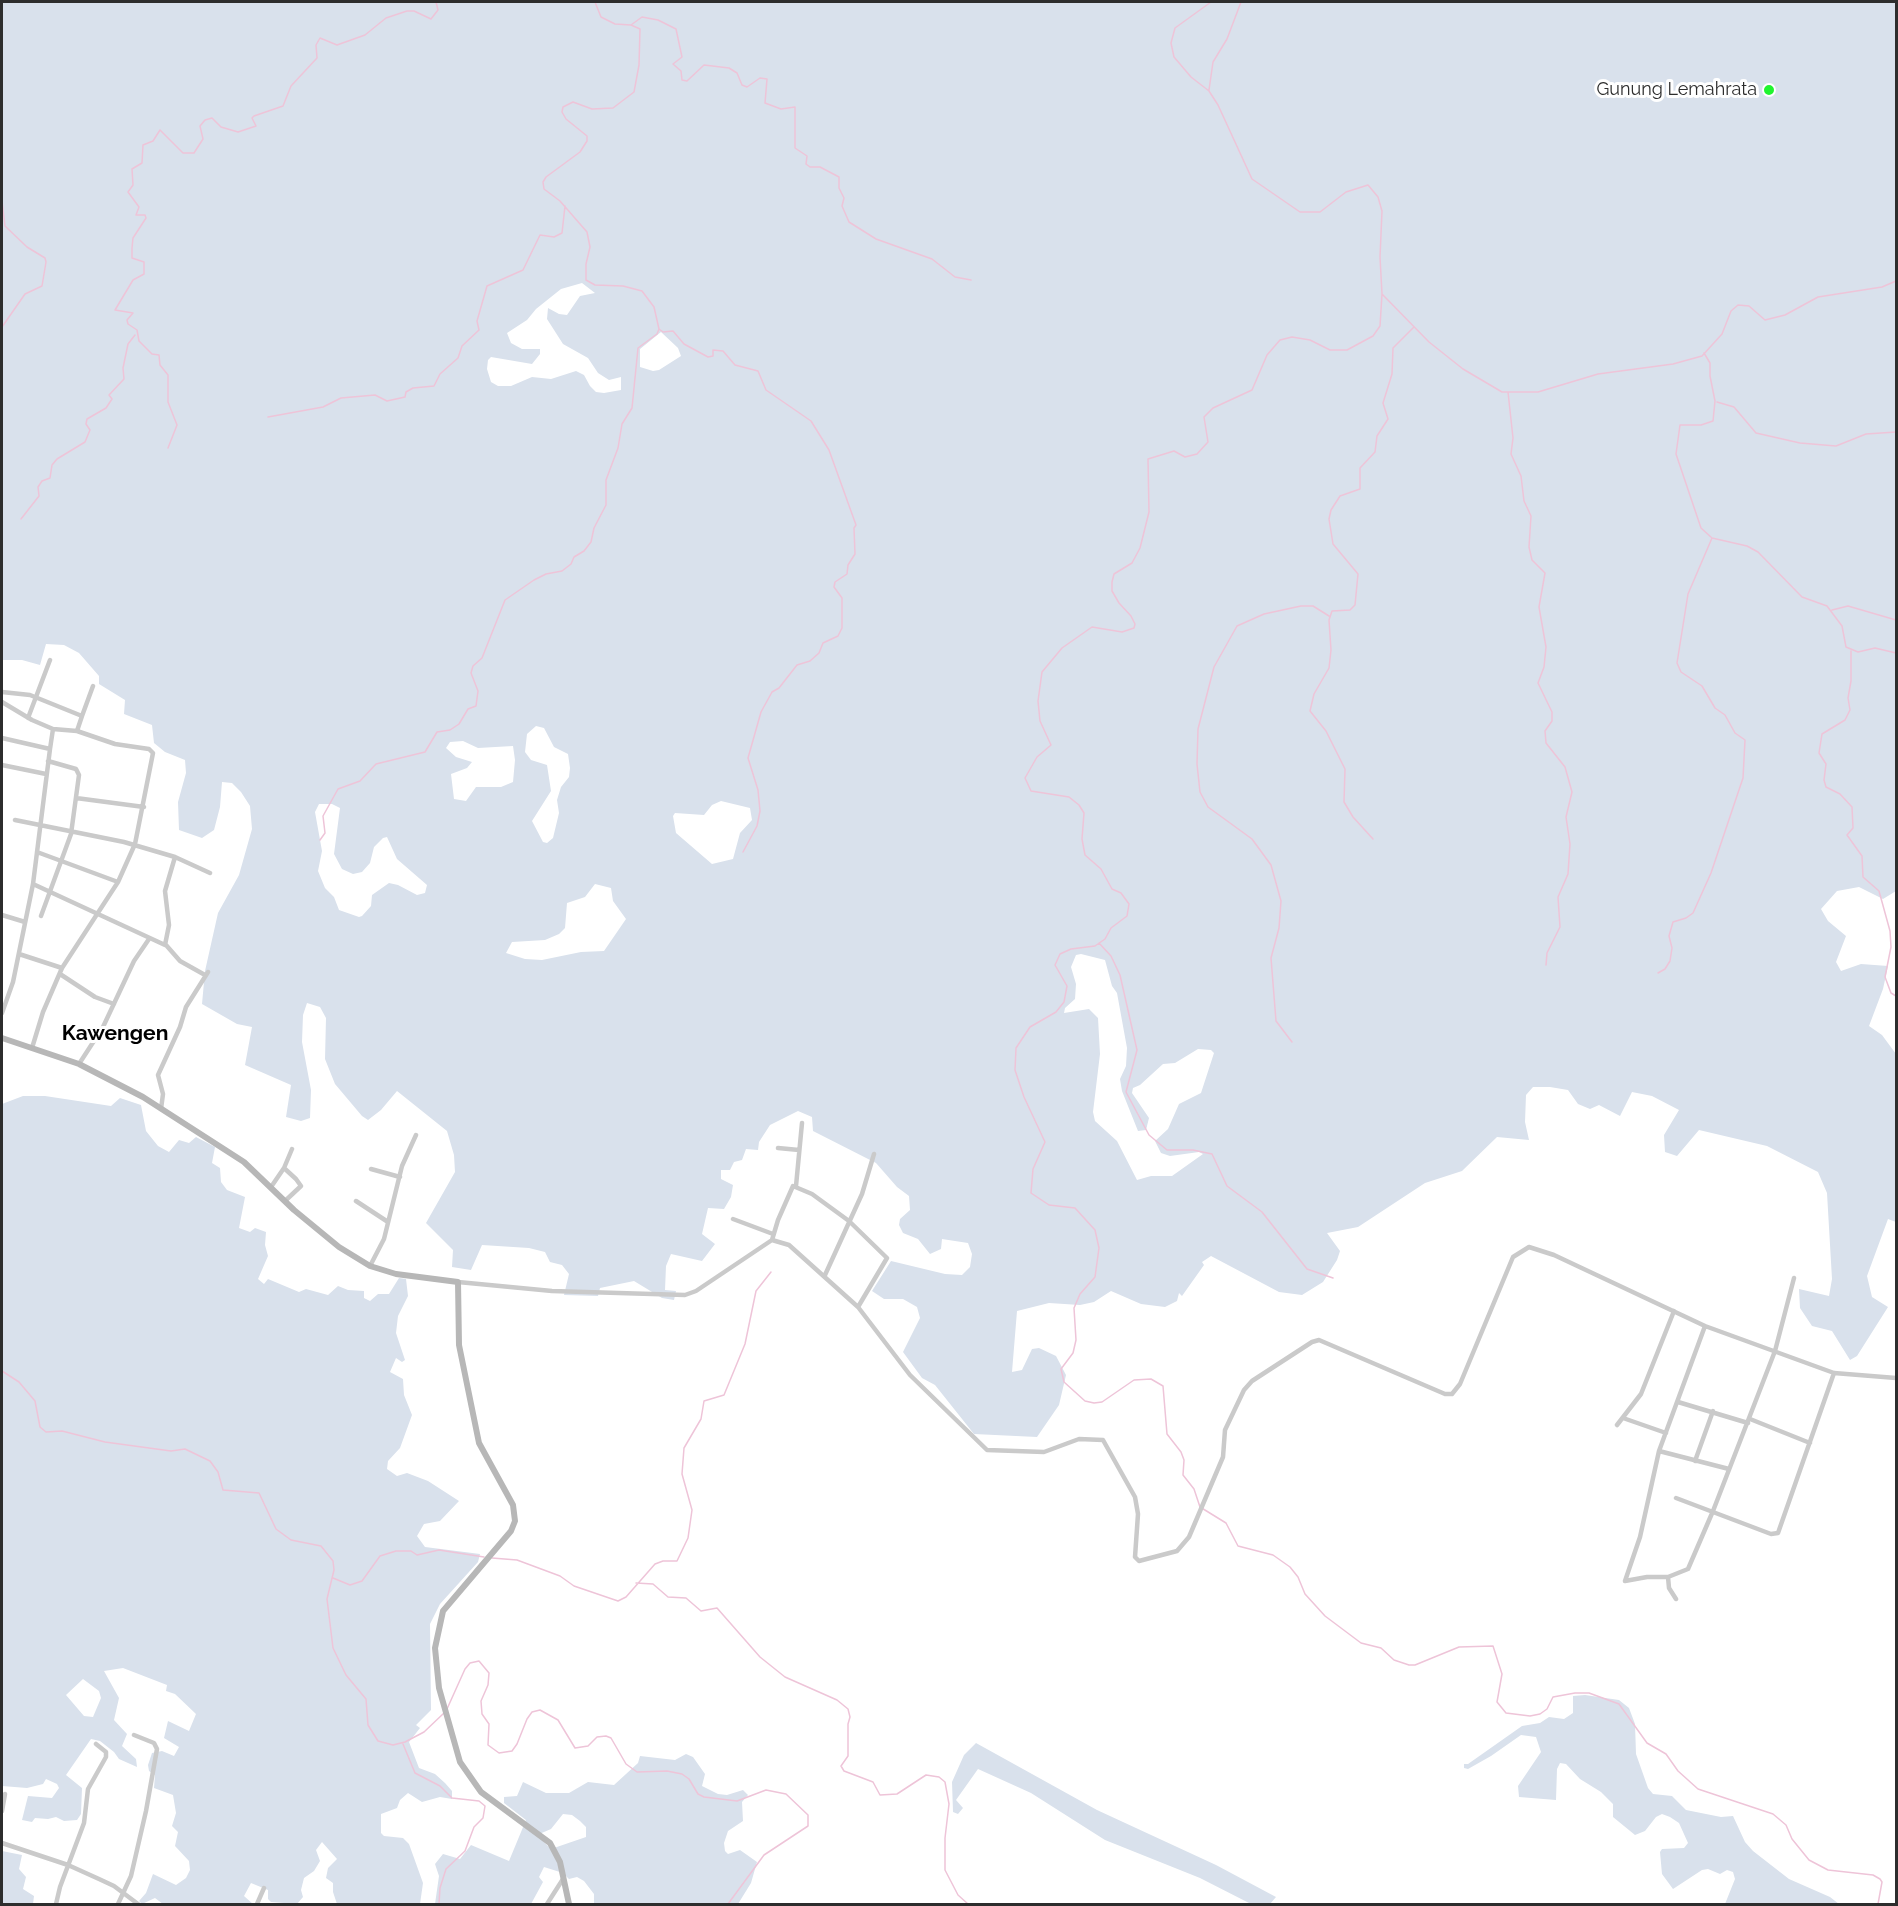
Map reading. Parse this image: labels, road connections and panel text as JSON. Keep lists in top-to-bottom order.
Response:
{
  "districts": ["Kawengen"],
  "places": ["Gunung Lemahrata"]
}
